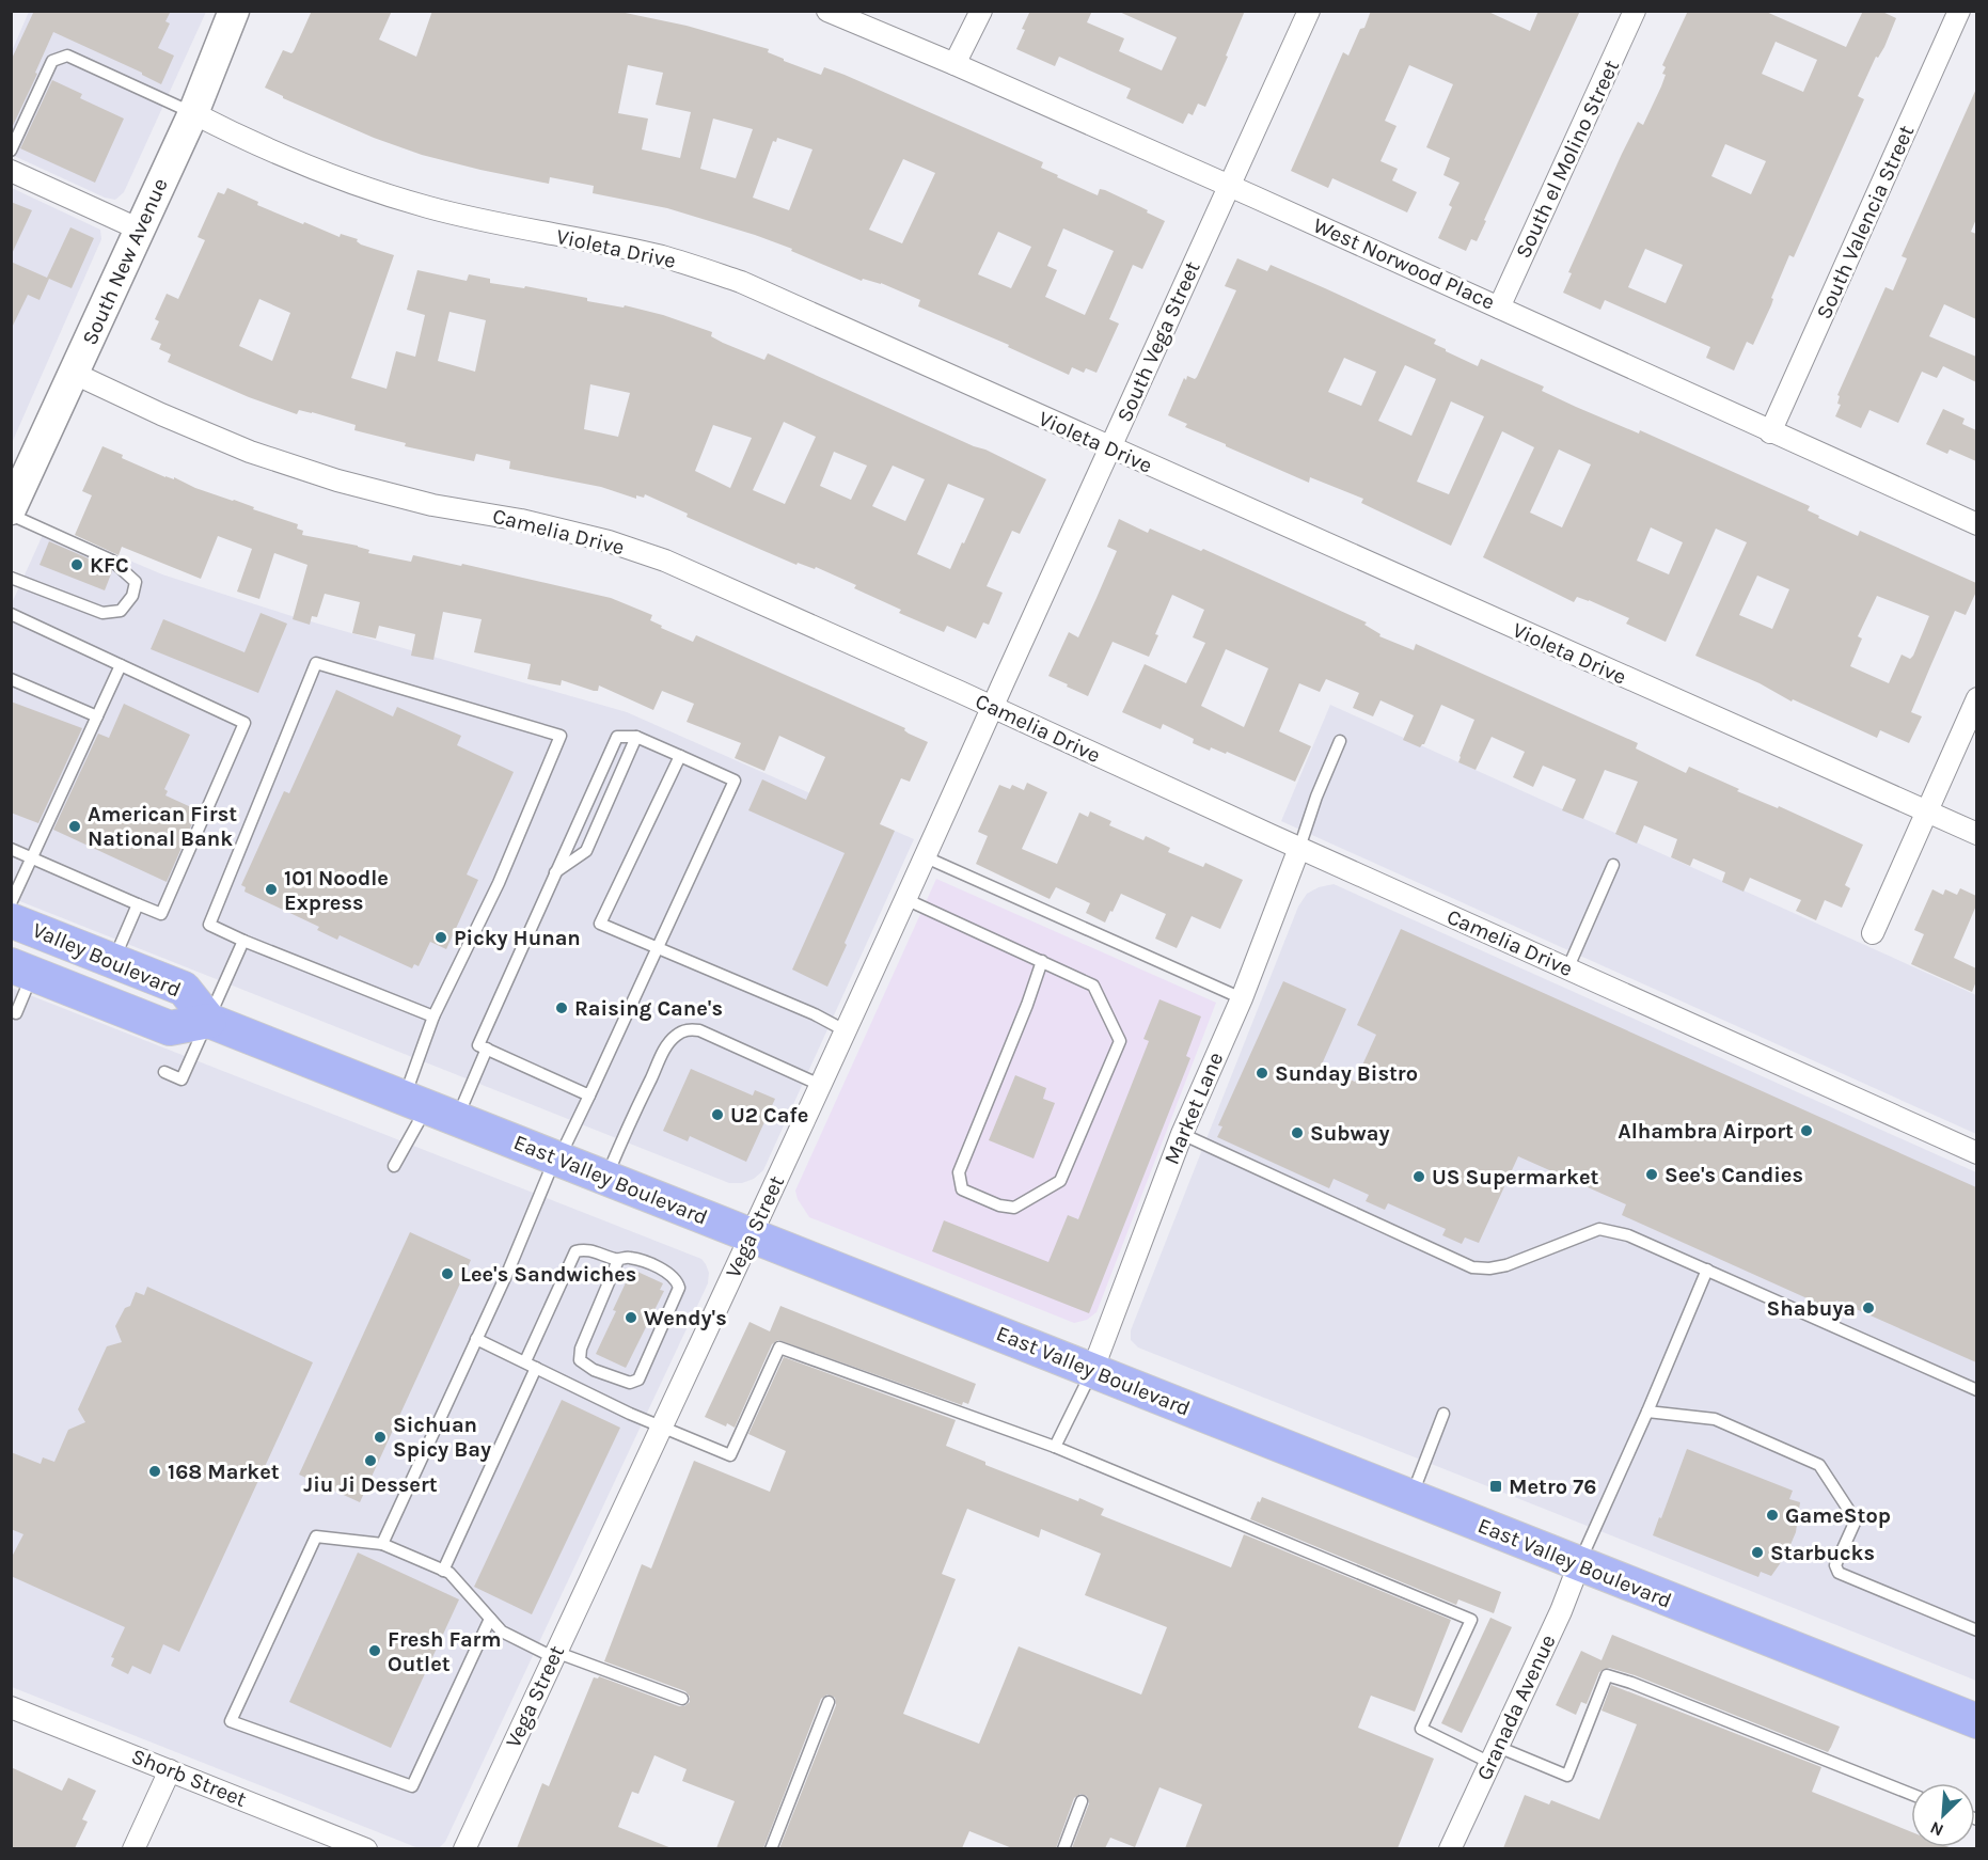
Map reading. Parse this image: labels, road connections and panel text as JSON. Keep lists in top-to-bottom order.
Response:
{
  "streets": {
    "main road": ["South New Avenue", "Valley Boulevard", "East Valley Boulevard"],
    "street": [
      "South el Molino Street",
      "South Valencia Street",
      "Violeta Drive",
      "West Norwood Place",
      "South Vega Street",
      "Camelia Drive",
      "Market Lane",
      "Vega Street",
      "Granada Avenue",
      "Shorb Street"
    ]
  },
  "crossings": [
    ["South el Molino Street", "West Norwood Place"],
    ["South Valencia Street", "West Norwood Place"],
    ["Violeta Drive", "South New Avenue"],
    ["Violeta Drive", "South Vega Street"],
    ["South New Avenue", "Camelia Drive"],
    ["West Norwood Place", "South Vega Street"],
    ["South Vega Street", "Camelia Drive"],
    ["South Vega Street", "Vega Street"],
    ["Camelia Drive", "Market Lane"],
    ["Camelia Drive", "Vega Street"],
    ["Valley Boulevard", "East Valley Boulevard"],
    ["Market Lane", "East Valley Boulevard"],
    ["East Valley Boulevard", "Vega Street"],
    ["East Valley Boulevard", "Granada Avenue"]
  ],
  "places": {
    "other": [
      "KFC",
      "American First National Bank",
      "101 Noodle Express",
      "Picky Hunan",
      "Raising Cane's",
      "Sunday Bistro",
      "U2 Cafe",
      "Alhambra Airport",
      "Subway",
      "See's Candies",
      "US Supermarket",
      "Lee's Sandwiches",
      "Shabuya",
      "Wendy's",
      "Sichuan Spicy Bay",
      "Jiu Ji Dessert",
      "168 Market",
      "GameStop",
      "Starbucks",
      "Fresh Farm Outlet"
    ],
    "transit": ["Metro 76"]
  },
  "north": "bottom left"
}
